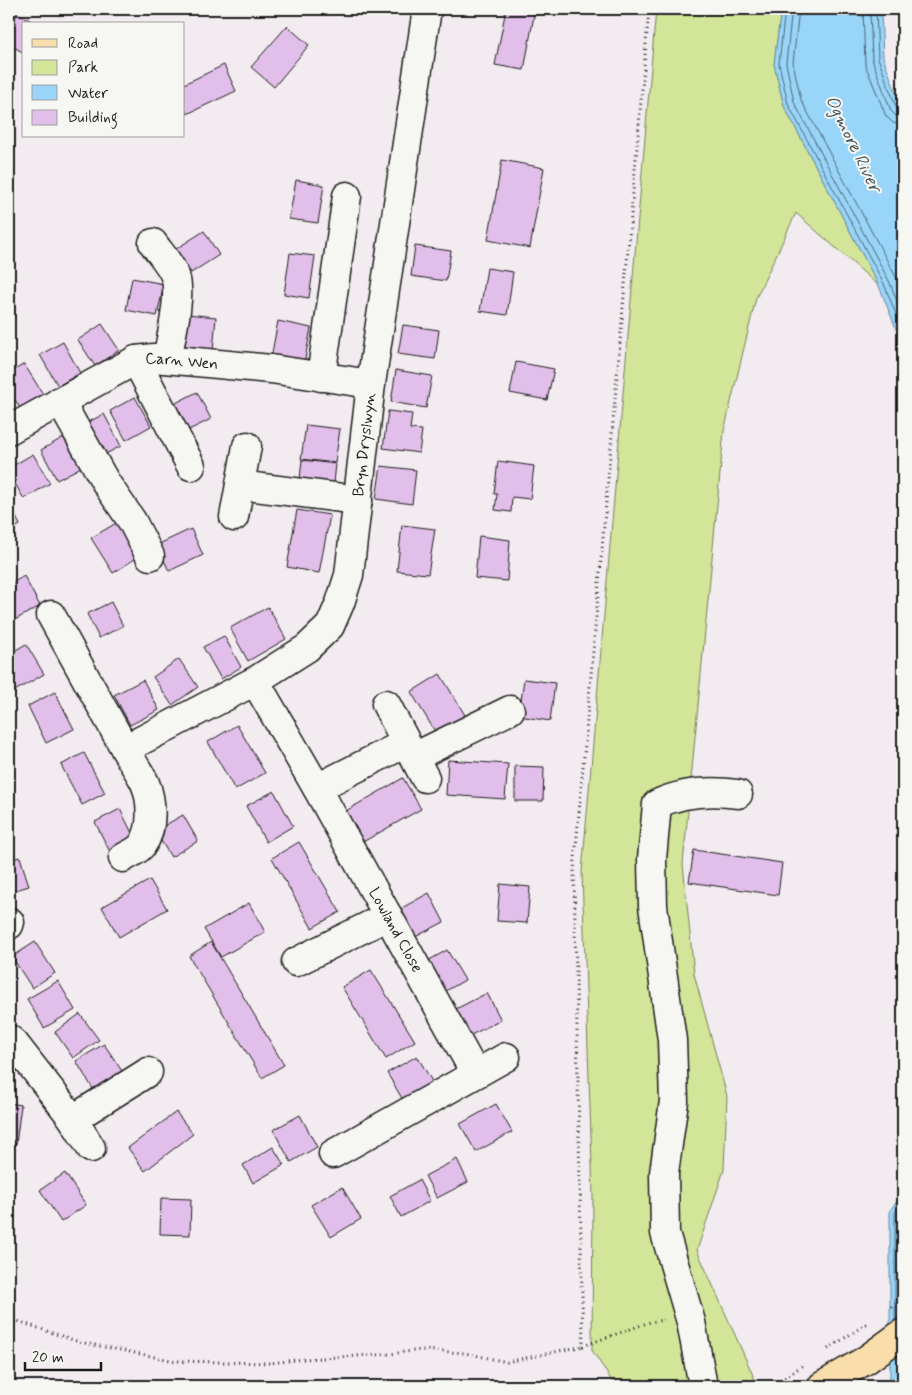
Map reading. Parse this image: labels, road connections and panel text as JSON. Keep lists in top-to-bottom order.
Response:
{
  "streets": {
    "street": ["Carn Wen", "Bryn Dryslwyn", "Lowland Close"]
  },
  "crossings": [
    ["Carn Wen", "Bryn Dryslwyn"],
    ["Bryn Dryslwyn", "Lowland Close"]
  ],
  "water": ["Ogmore River"],
  "legend": [
    "Road",
    "Park",
    "Water",
    "Building"
  ],
  "scale_bar": "20 m"
}
